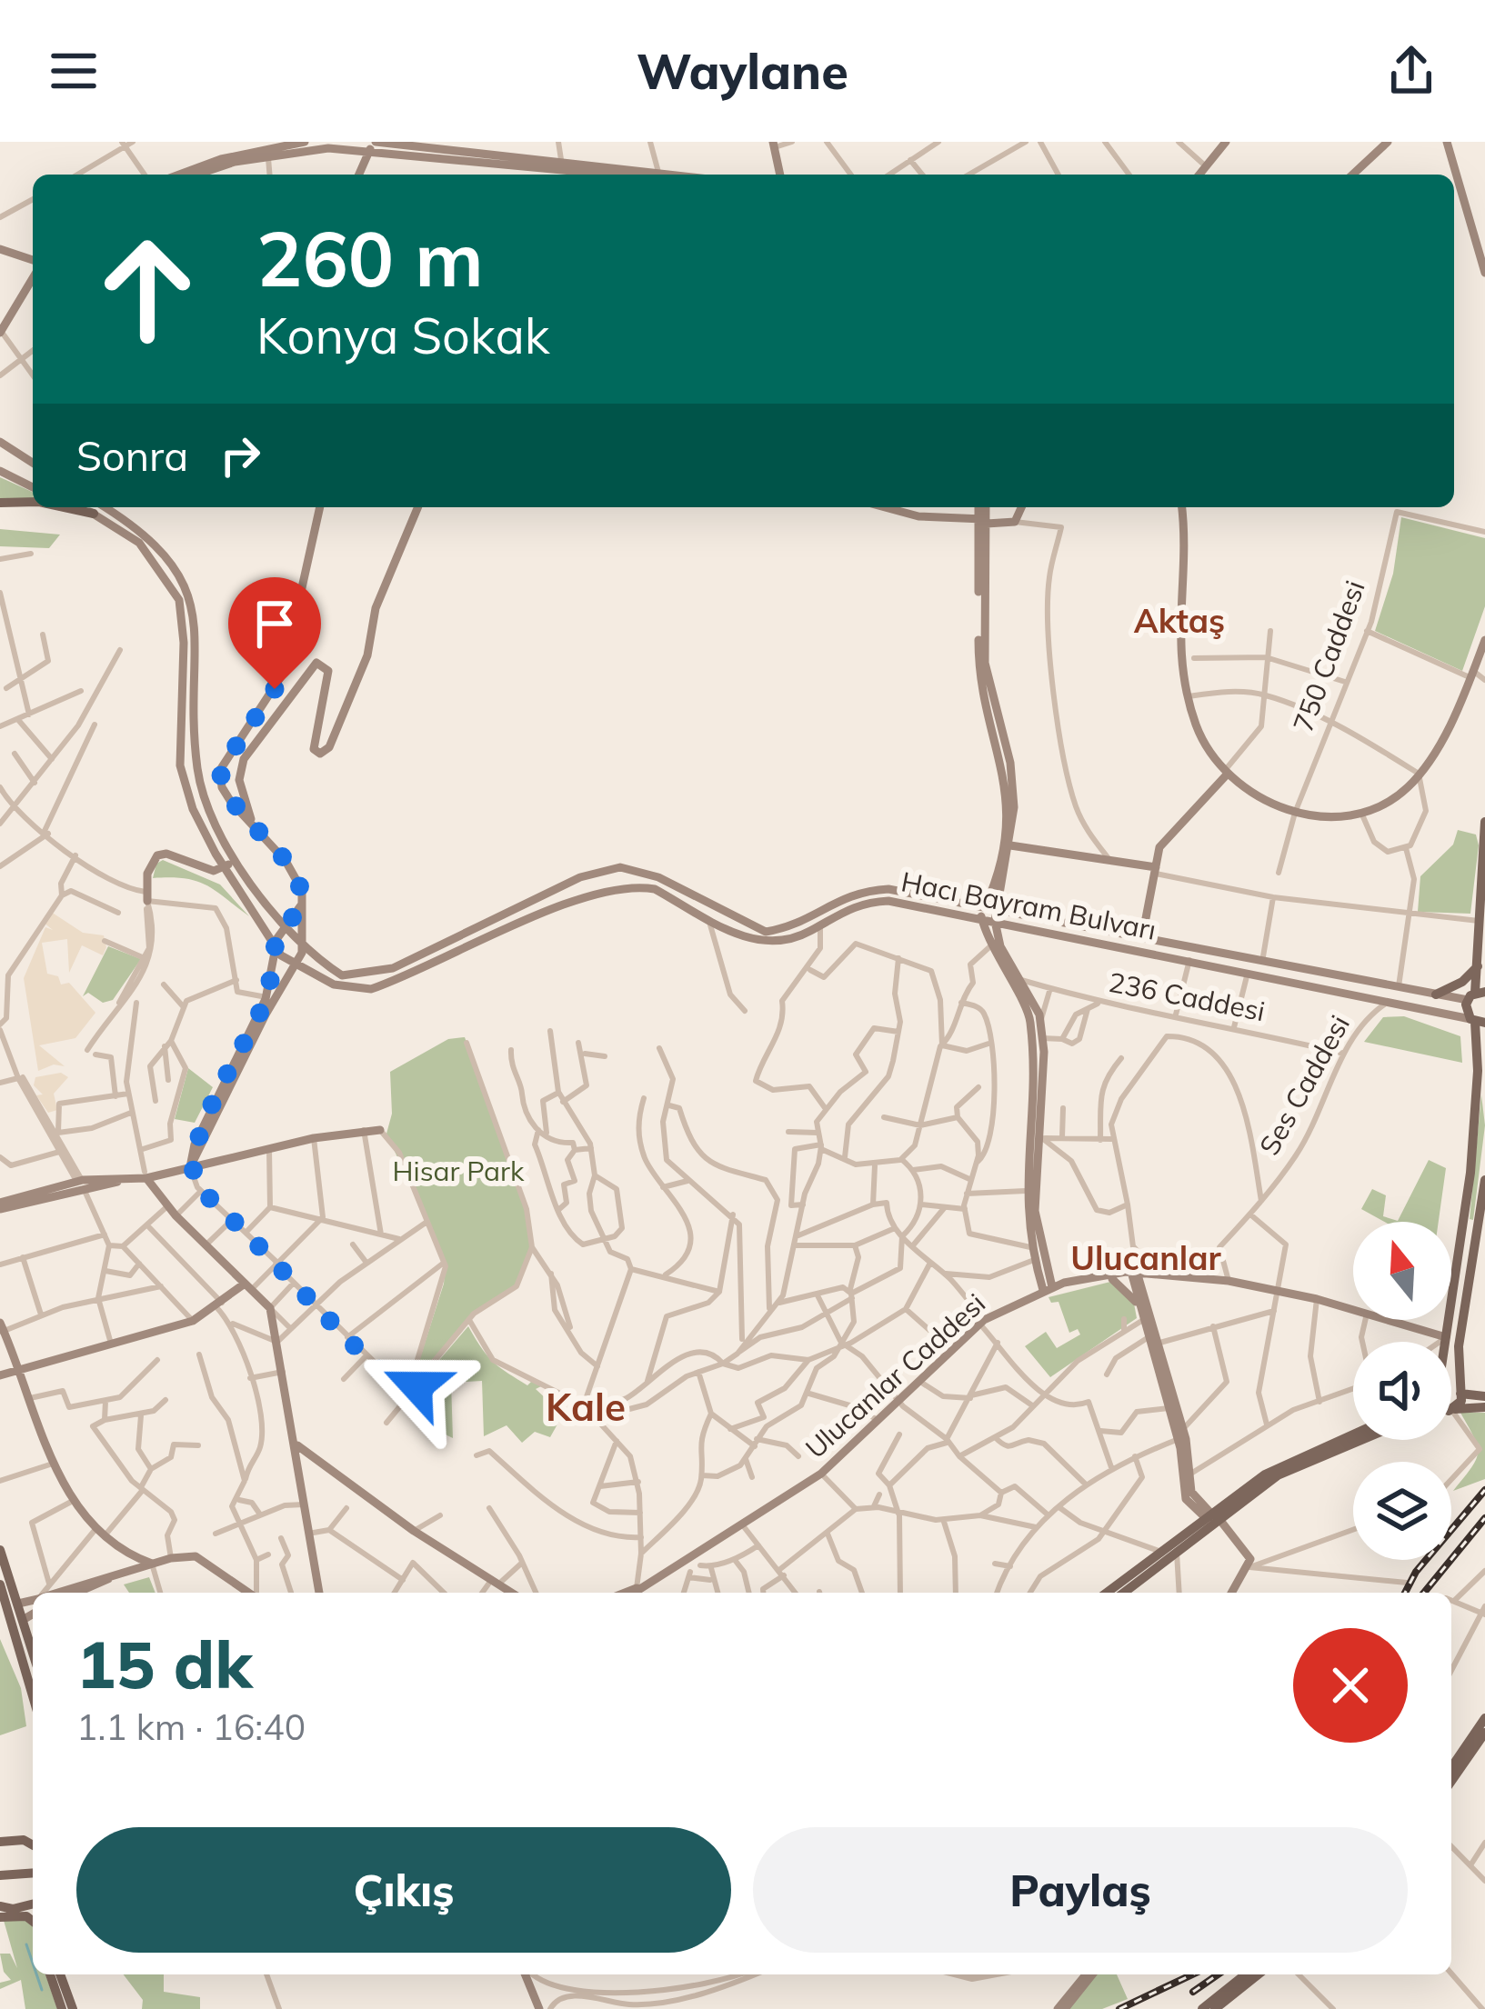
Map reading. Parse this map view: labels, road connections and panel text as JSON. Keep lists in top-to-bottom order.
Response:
{
  "streets": {
    "main road": ["Hacı Bayram Bulvarı", "Ulucanlar Caddesi"],
    "street": ["750 Caddesi", "236 Caddesi", "Ses Caddesi"]
  },
  "crossings": [
    ["Hacı Bayram Bulvarı", "Ses Caddesi"],
    ["236 Caddesi", "Ses Caddesi"],
    ["Ses Caddesi", "Ulucanlar Caddesi"]
  ],
  "districts": ["Aktaş", "Ulucanlar", "Kale"],
  "parks": ["Hisar Park"],
  "north": "top",
  "page": {
    "header": "Waylane",
    "turn": ["260 m", "Konya Sokak"],
    "then": "Sonra",
    "heading": ["15 dk", "1.1 km · 16:40"],
    "buttons": ["Çıkış", "Paylaş"]
  }
}
